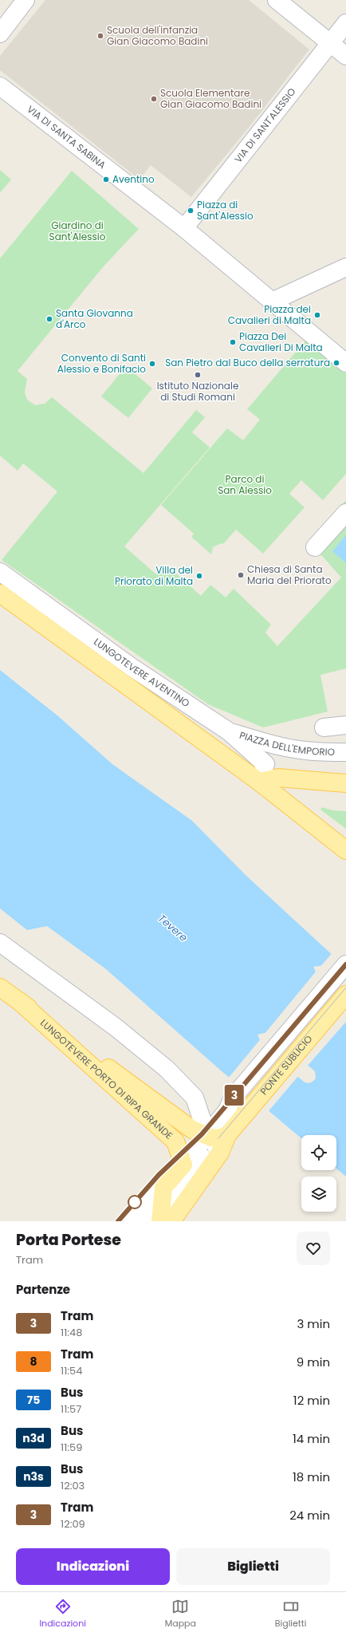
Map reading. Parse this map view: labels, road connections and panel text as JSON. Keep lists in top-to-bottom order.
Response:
{
  "streets": {
    "main road": ["LUNGOTEVERE AVENTINO", "PONTE SUBLICIO", "LUNGOTEVERE PORTO DI RIPA GRANDE"],
    "street": ["VIA DI SANT'ALESSIO", "VIA DI SANTA SABINA", "PIAZZA DELL'EMPORIO"]
  },
  "crossings": [
    ["VIA DI SANT'ALESSIO", "VIA DI SANTA SABINA"],
    ["LUNGOTEVERE AVENTINO", "PIAZZA DELL'EMPORIO"],
    ["PONTE SUBLICIO", "LUNGOTEVERE PORTO DI RIPA GRANDE"]
  ],
  "water": ["Tevere"],
  "parks": ["Giardino di Sant'Alessio", "Parco di San Alessio"],
  "places": [
    "Scuola dell'infanzia Gian Giacomo Badini",
    "Scuola Elementare Gian Giacomo Badini",
    "Aventino",
    "Piazza di Sant'Alessio",
    "Piazza dei Cavalieri di Malta",
    "Santa Giovanna d'Arco",
    "Piazza Dei Cavalieri Di Malta",
    "San Pietro dal Buco della serratura",
    "Convento di Santi Alessio e Bonifacio",
    "Istituto Nazionale di Studi Romani",
    "Chiesa di Santa Maria del Priorato",
    "Villa del Priorato di Malta"
  ],
  "lines": ["tram line 3"],
  "page": {
    "on_map": "3",
    "heading": [
      ["Porta Portese", "Tram"],
      "Partenze"
    ],
    "list": [
      {
        "mark": "3",
        "name": "Tram",
        "note": "11:48",
        "value": "3 min"
      },
      {
        "mark": "8",
        "name": "Tram",
        "note": "11:54",
        "value": "9 min"
      },
      {
        "mark": "75",
        "name": "Bus",
        "note": "11:57",
        "value": "12 min"
      },
      {
        "mark": "n3d",
        "name": "Bus",
        "note": "11:59",
        "value": "14 min"
      },
      {
        "mark": "n3s",
        "name": "Bus",
        "note": "12:03",
        "value": "18 min"
      },
      {
        "mark": "3",
        "name": "Tram",
        "note": "12:09",
        "value": "24 min"
      }
    ],
    "buttons": ["Indicazioni", "Biglietti"],
    "tabs": ["Indicazioni", "Mappa", "Biglietti"]
  }
}
